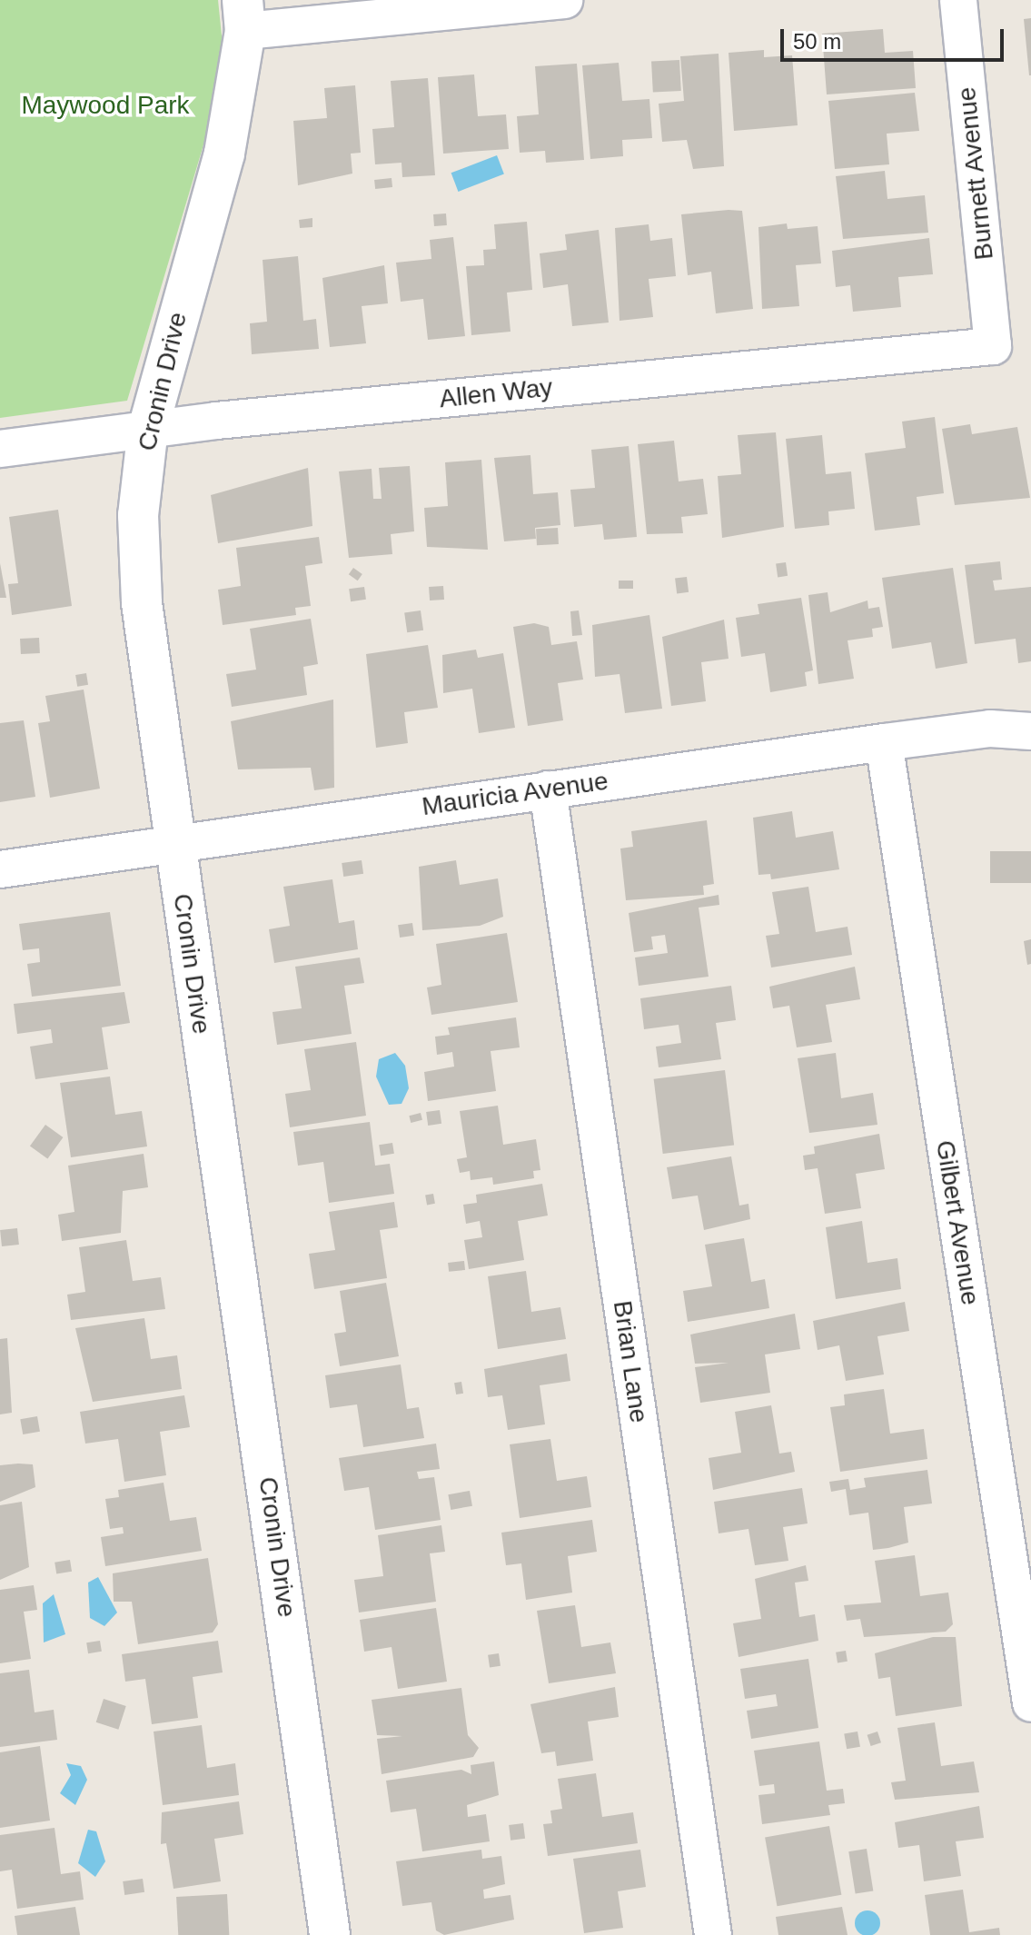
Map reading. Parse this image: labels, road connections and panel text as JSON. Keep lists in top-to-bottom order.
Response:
{
  "streets": {
    "street": [
      "Burnett Avenue",
      "Cronin Drive",
      "Allen Way",
      "Mauricia Avenue",
      "Gilbert Avenue",
      "Brian Lane"
    ]
  },
  "crossings": [
    ["Burnett Avenue", "Allen Way"],
    ["Cronin Drive", "Allen Way"],
    ["Cronin Drive", "Mauricia Avenue"],
    ["Mauricia Avenue", "Gilbert Avenue"],
    ["Mauricia Avenue", "Brian Lane"]
  ],
  "parks": ["Maywood Park"],
  "scale_bar": "50 m"
}
